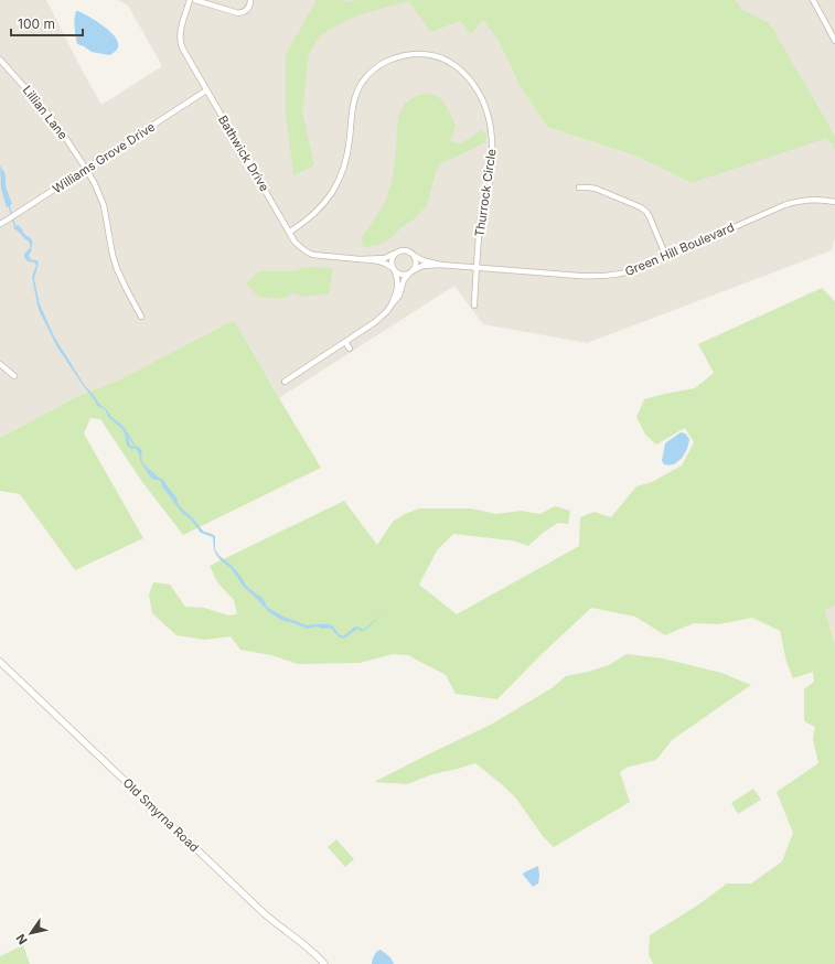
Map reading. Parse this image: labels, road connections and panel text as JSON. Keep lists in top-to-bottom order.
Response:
{
  "streets": {
    "street": [
      "Lillian Lane",
      "Bathwick Drive",
      "Williams Grove Drive",
      "Thurrock Circle",
      "Green Hill Boulevard",
      "Old Smyrna Road"
    ]
  },
  "crossings": [
    ["Lillian Lane", "Williams Grove Drive"],
    ["Bathwick Drive", "Williams Grove Drive"],
    ["Bathwick Drive", "Thurrock Circle"],
    ["Bathwick Drive", "Green Hill Boulevard"],
    ["Thurrock Circle", "Green Hill Boulevard"]
  ],
  "scale_bar": "100 m",
  "north": "bottom left"
}
